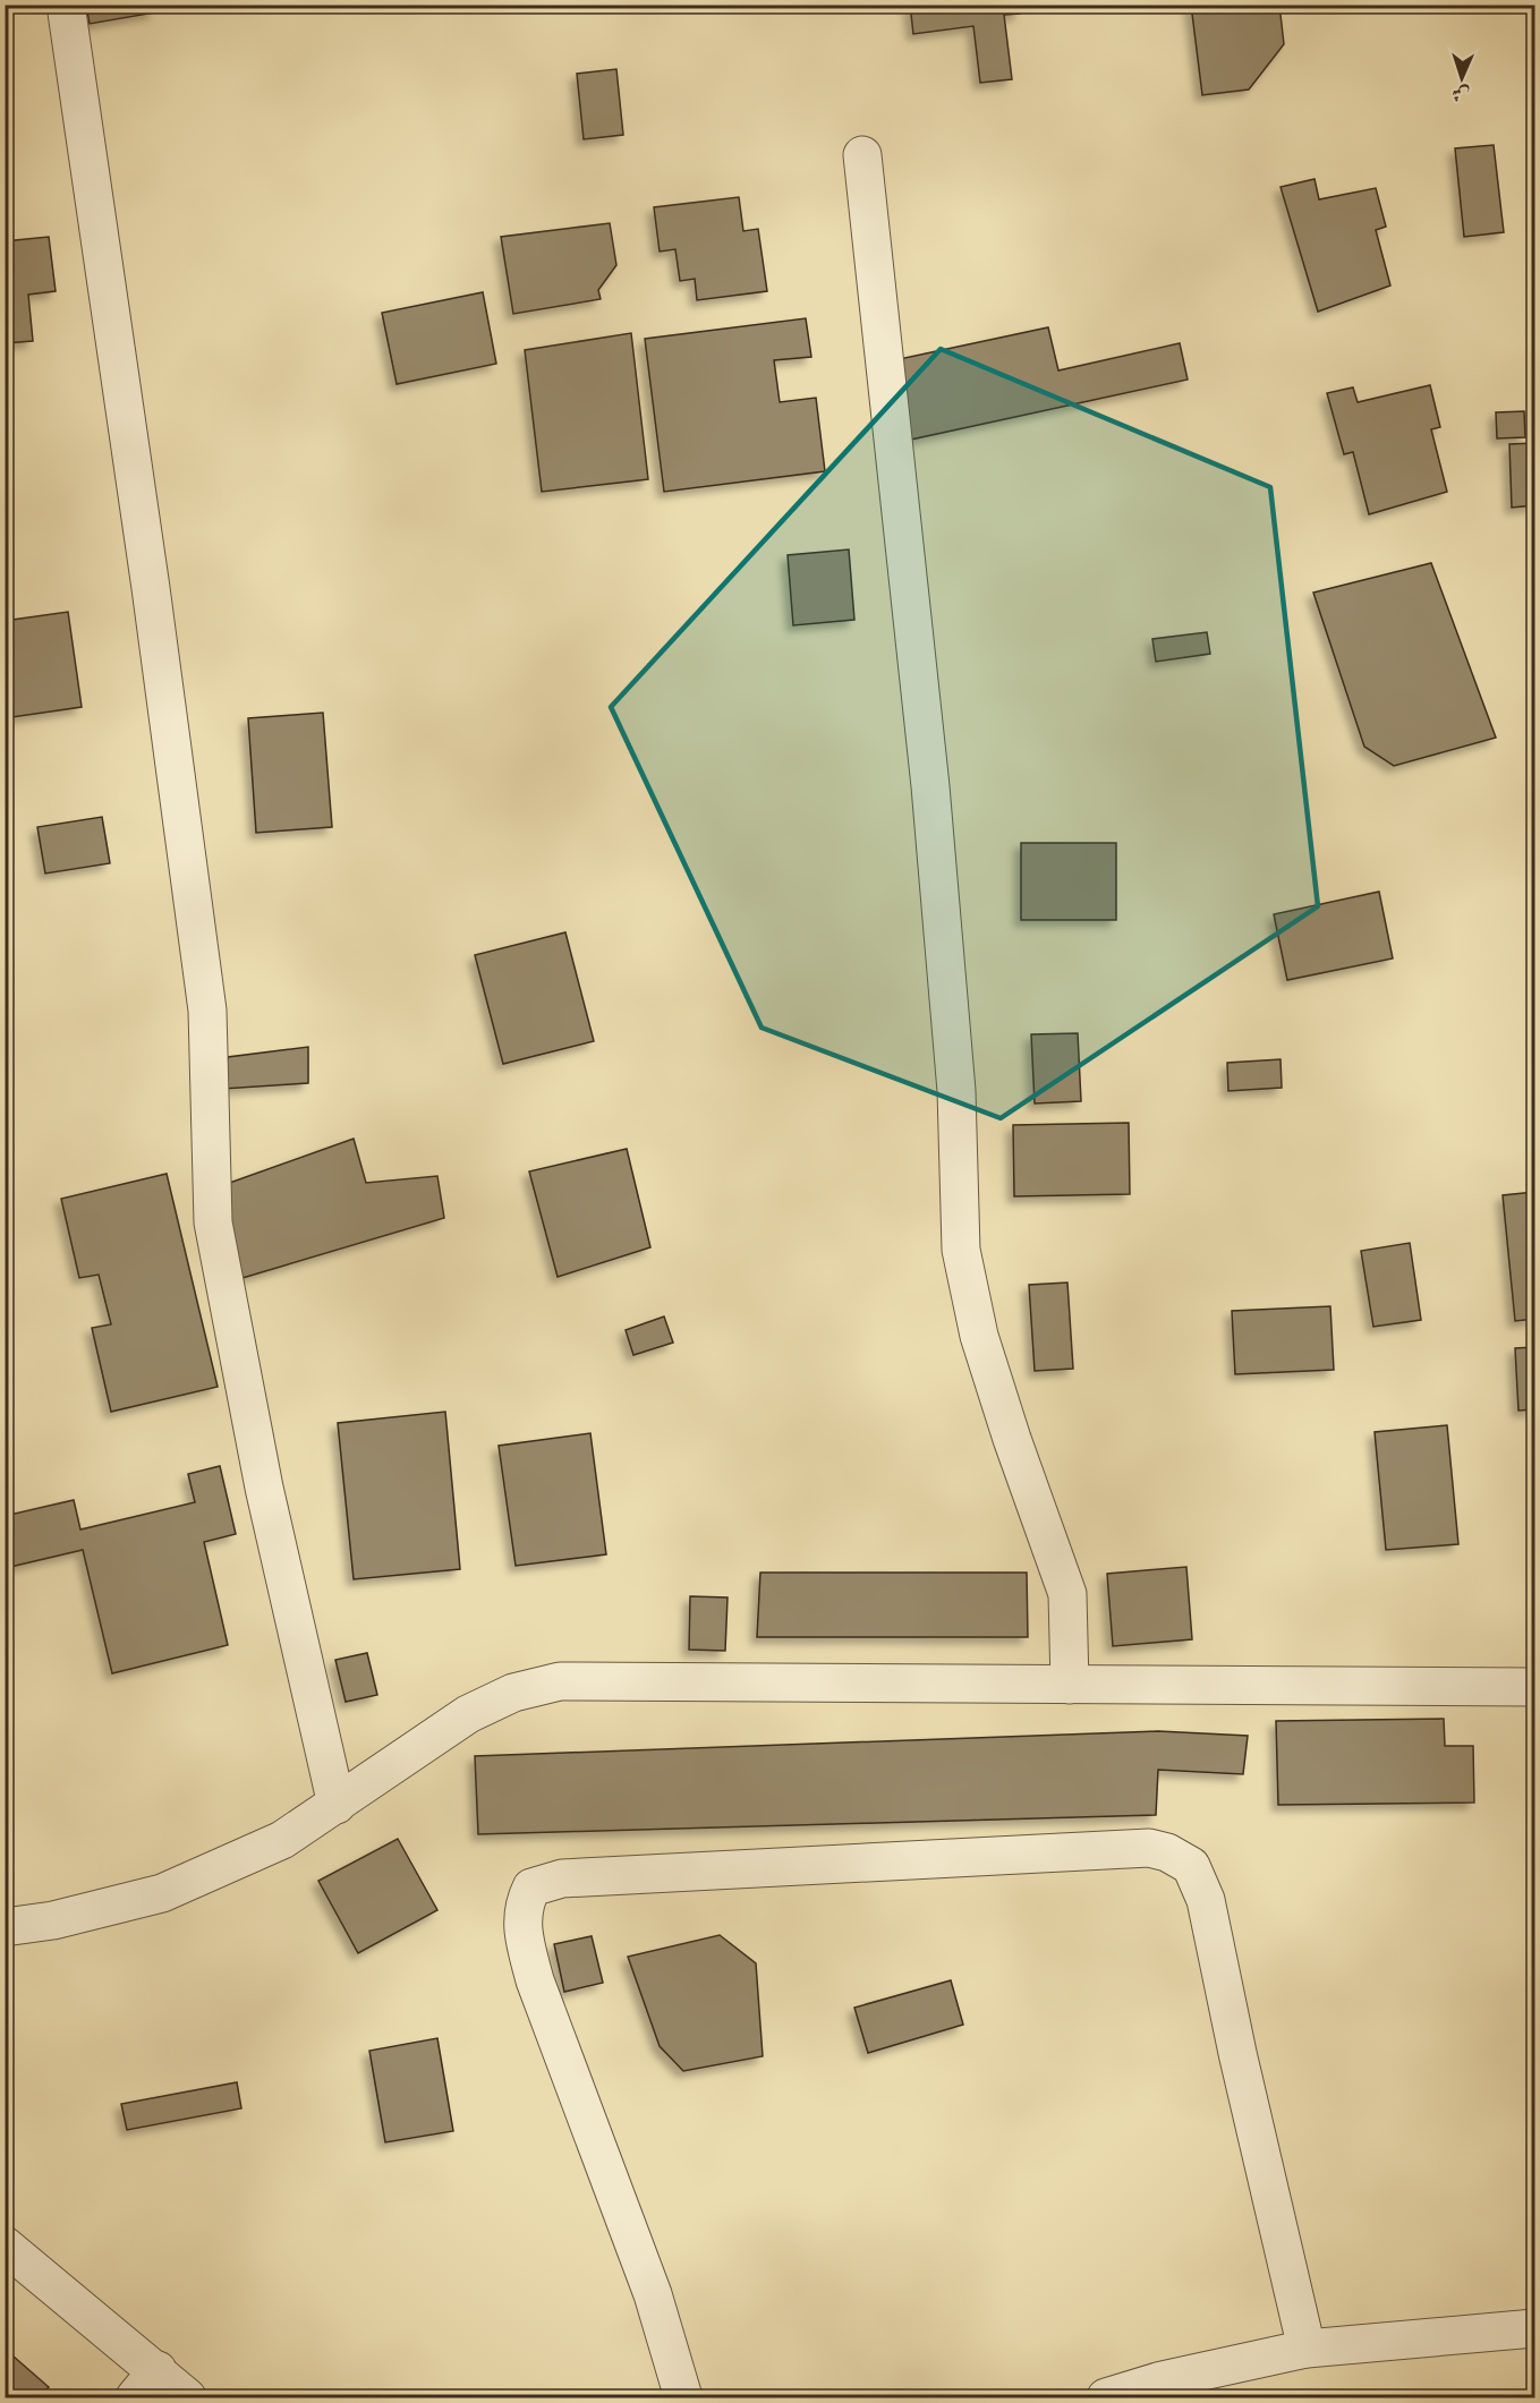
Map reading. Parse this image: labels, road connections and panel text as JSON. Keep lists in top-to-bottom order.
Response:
{
  "north": "bottom"
}
